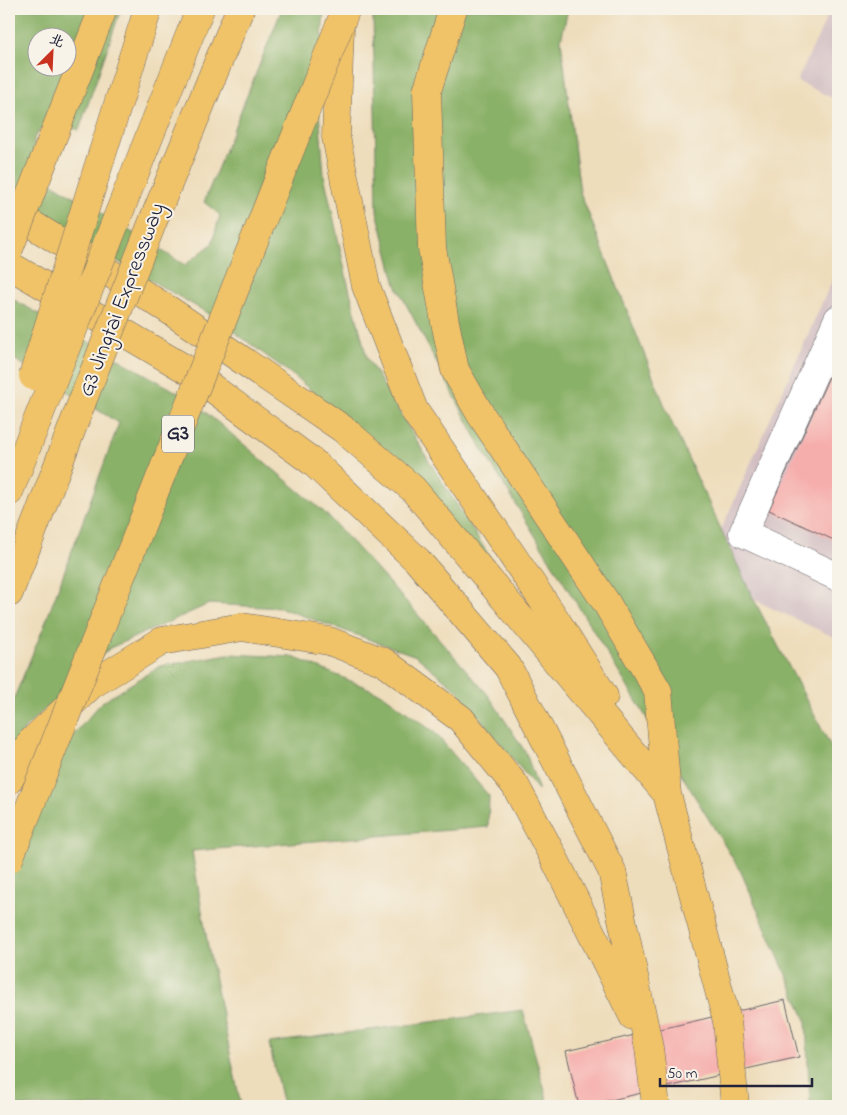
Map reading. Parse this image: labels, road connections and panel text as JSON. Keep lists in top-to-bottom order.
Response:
{
  "streets": {
    "highway": ["G3 Jingtai Expressway", "G3"]
  },
  "scale_bar": "50 m",
  "north": "top right"
}
